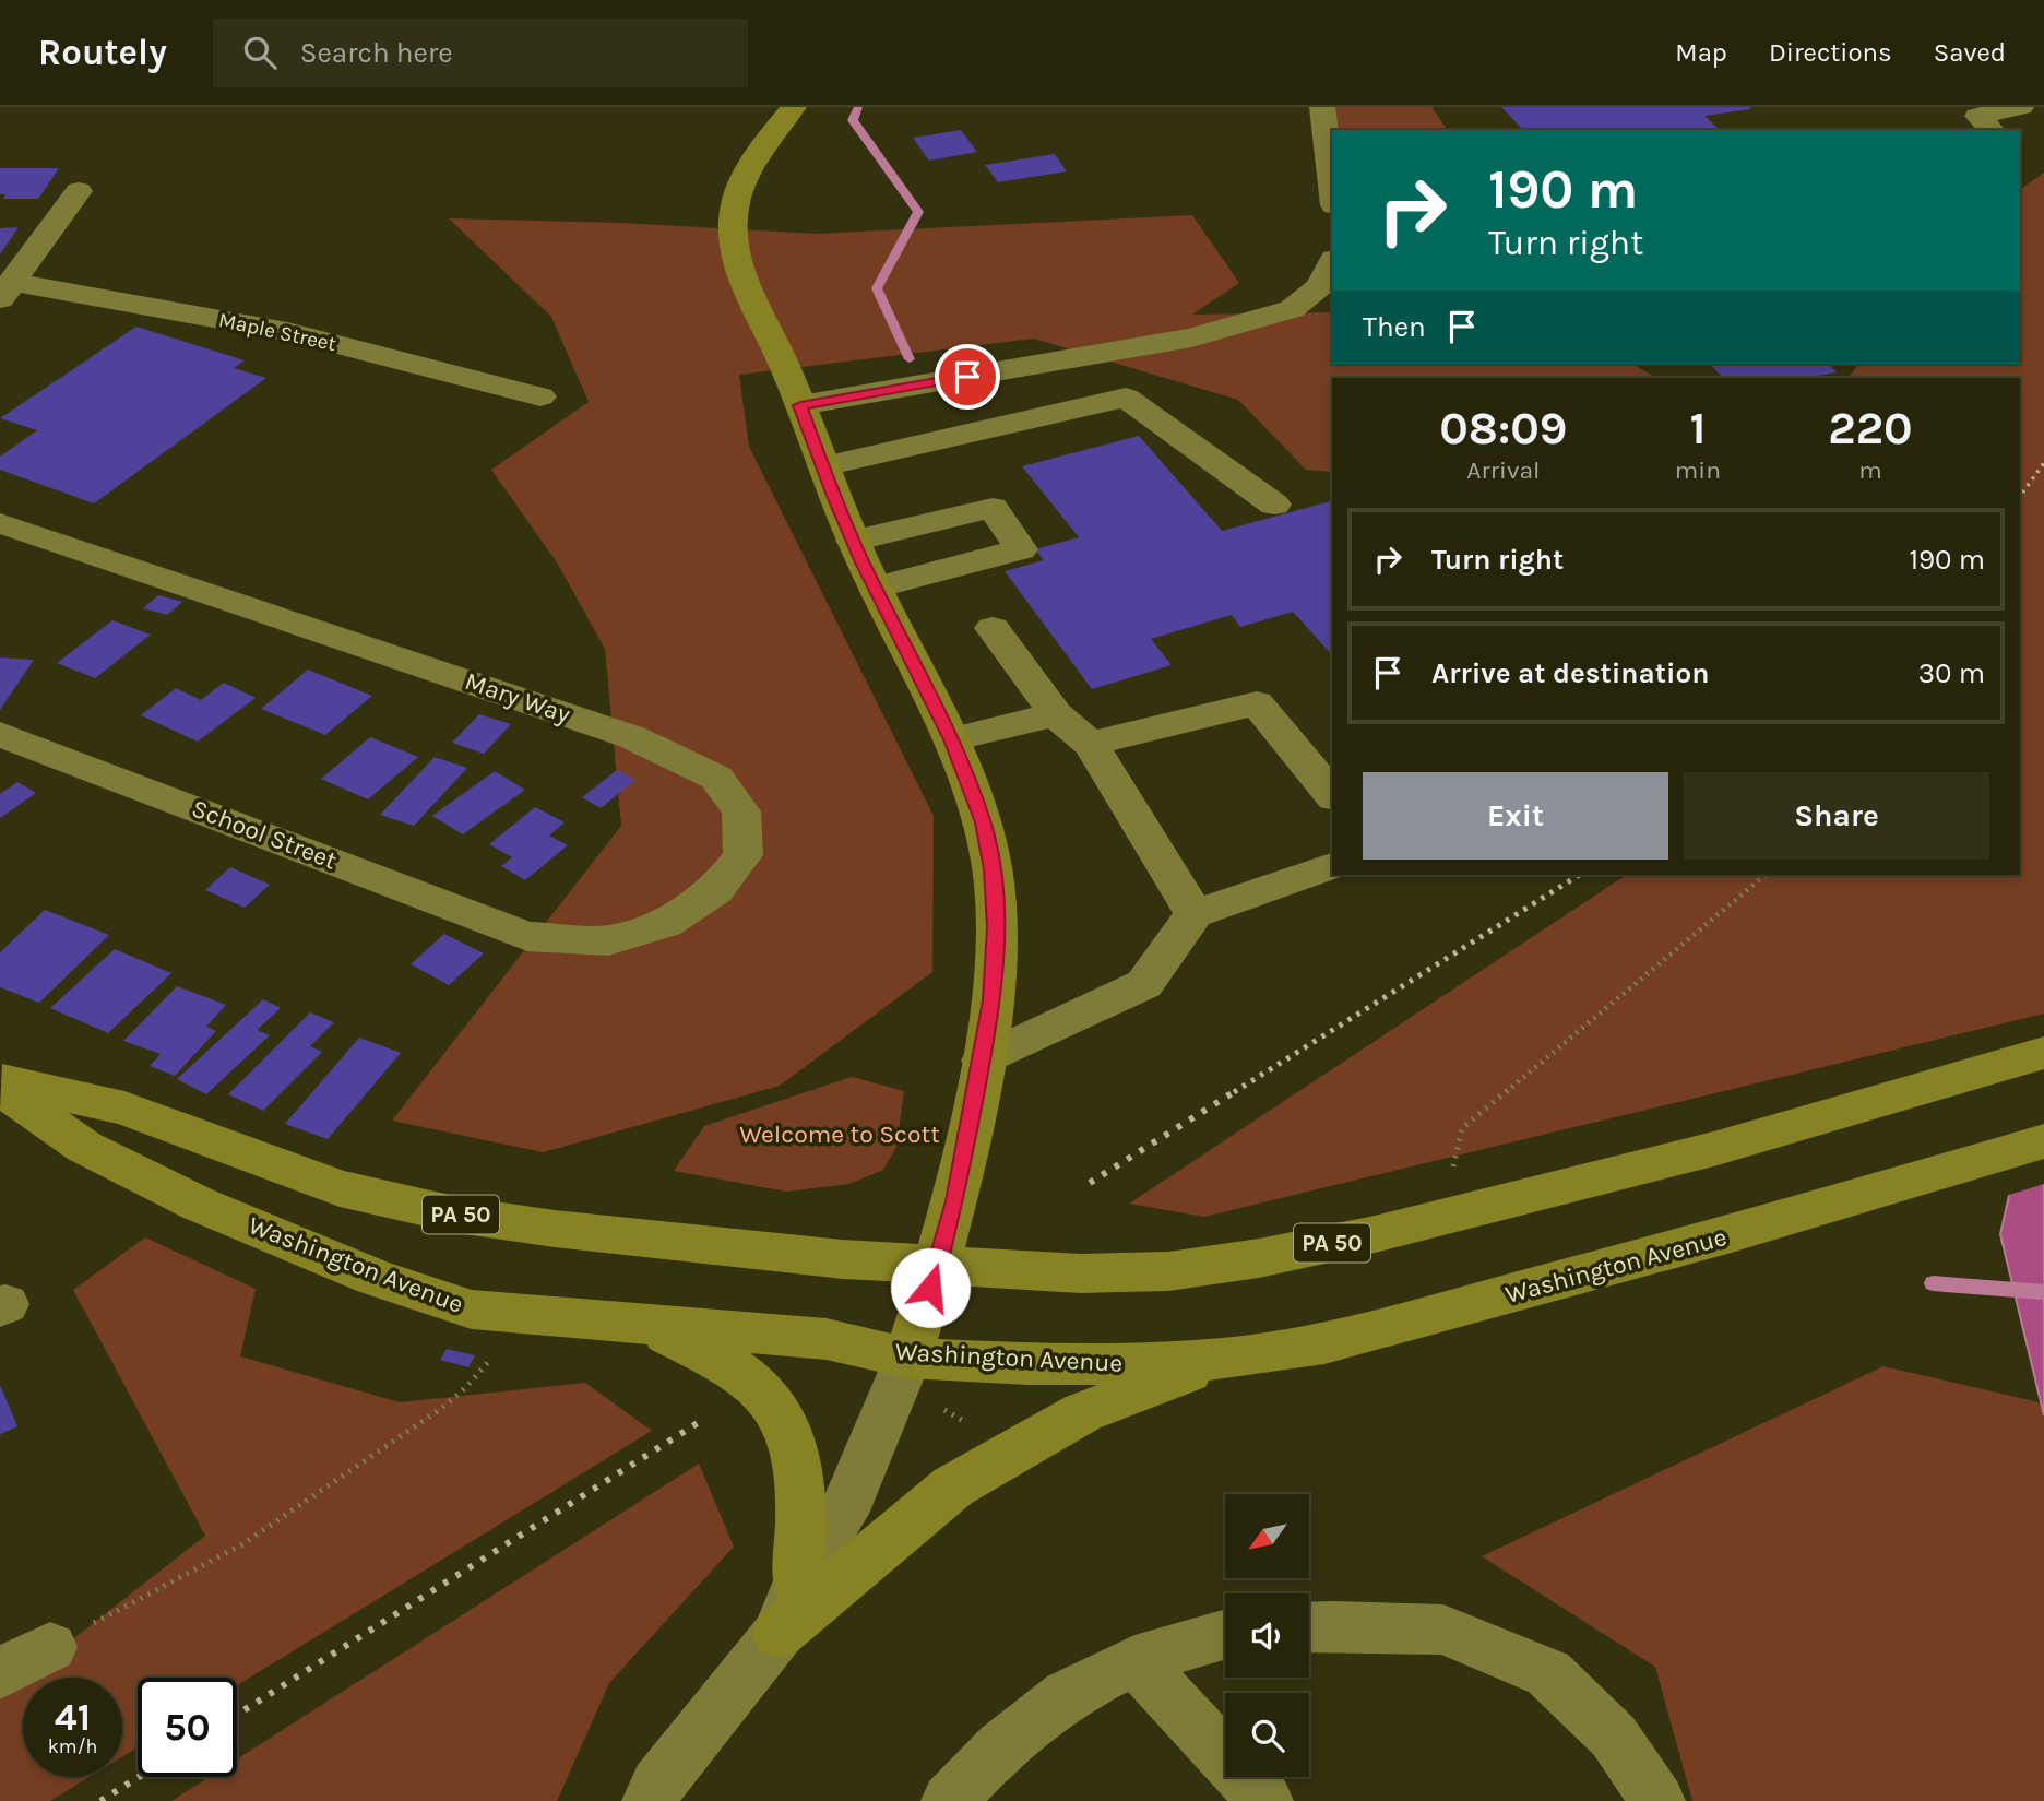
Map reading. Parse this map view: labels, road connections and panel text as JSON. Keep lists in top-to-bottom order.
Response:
{
  "streets": {
    "main road": ["PA 50", "Washington Avenue"],
    "street": ["Maple Street", "Mary Way", "School Street"]
  },
  "crossings": [
    ["Mary Way", "School Street"]
  ],
  "parks": ["Welcome to Scott"],
  "north": "bottom left",
  "page": {
    "header": "Routely",
    "search": "Search here",
    "nav": ["Map", "Directions", "Saved"],
    "turn": ["190 m", "Turn right"],
    "then": "Then",
    "eta": [
      "08:09",
      "Arrival",
      "1",
      "min",
      "220",
      "m"
    ],
    "list": [
      {
        "name": "Turn right",
        "value": "190 m"
      },
      {
        "name": "Arrive at destination",
        "value": "30 m"
      }
    ],
    "buttons": ["Exit", "Share"],
    "speed": "41 km/h",
    "limit": "50"
  }
}
